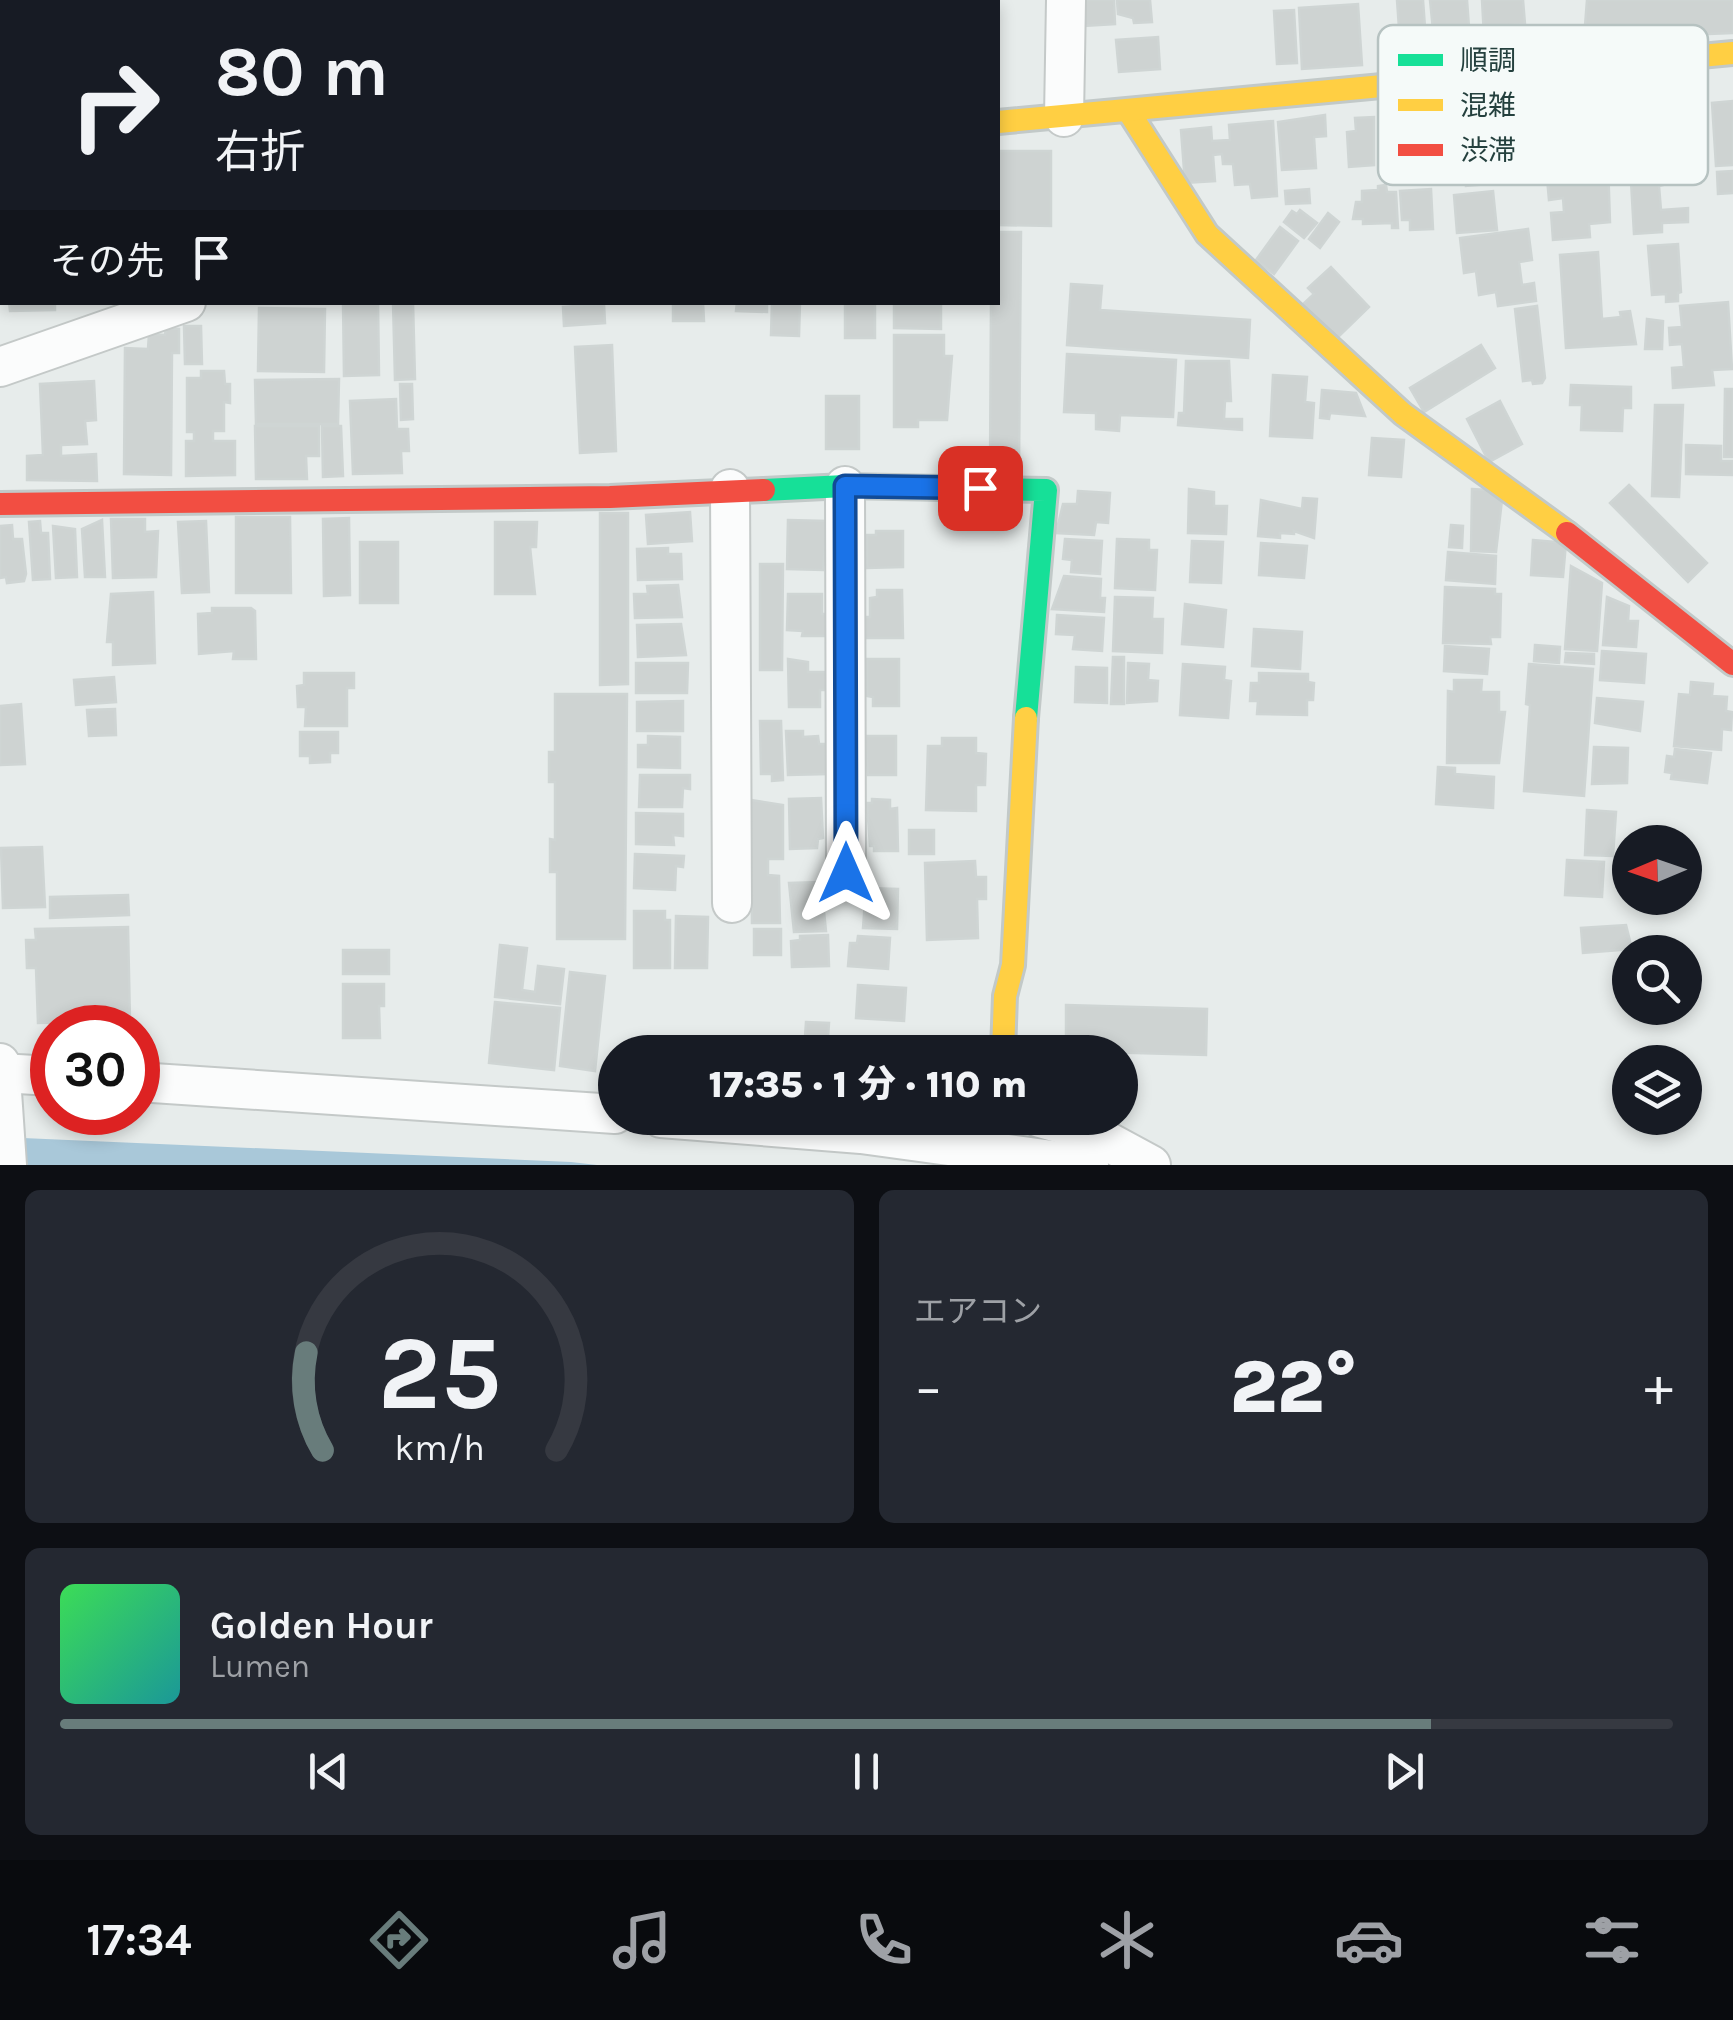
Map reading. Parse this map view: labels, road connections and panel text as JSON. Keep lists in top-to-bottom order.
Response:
{
  "legend": ["順調", "混雑", "渋滞"],
  "north": "left",
  "page": {
    "turn": ["80 m", "右折"],
    "then": "その先",
    "limit": "30",
    "trip": "17:35 · 1 分 · 110 m",
    "tile": "エアコン",
    "heat": ["−", "22°", "+"],
    "song": ["Golden Hour", "Lumen"],
    "tabs": "17:34",
    "gauge": ["25", "km/h"]
  }
}
